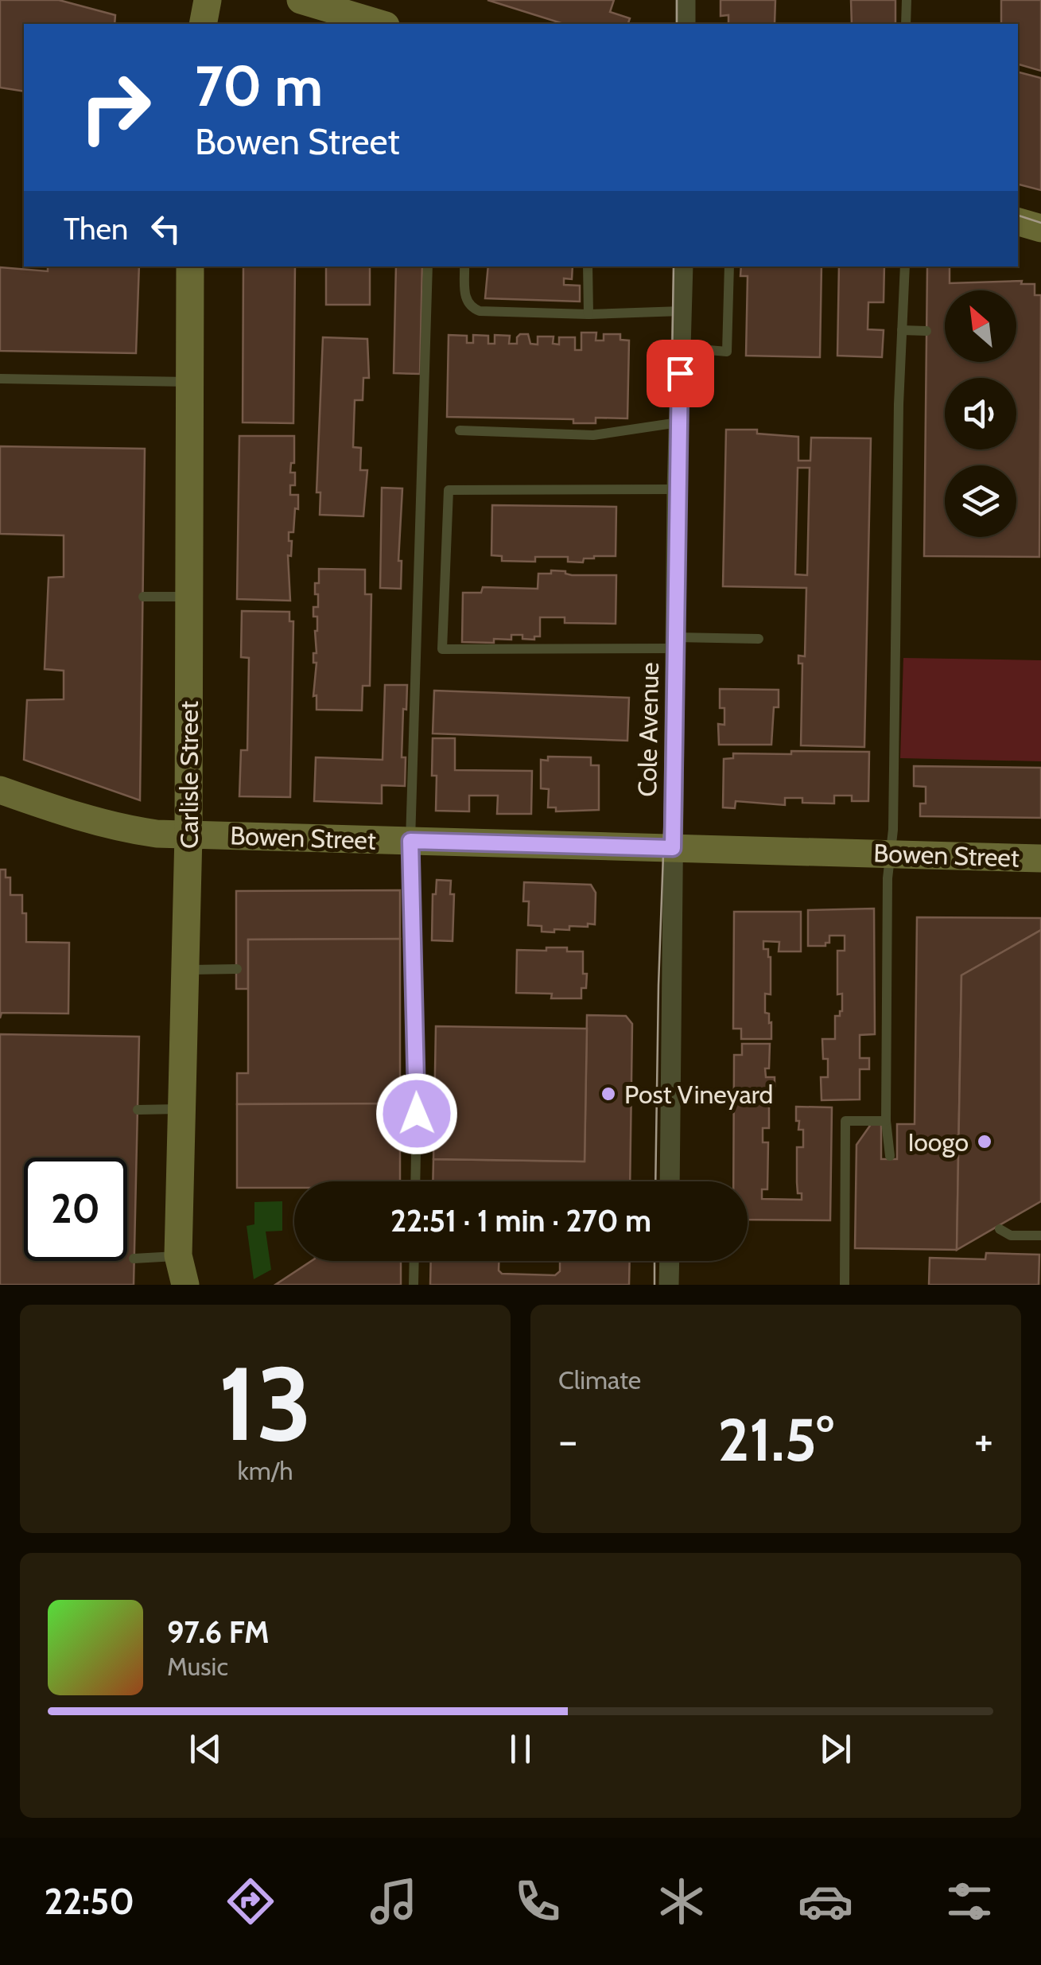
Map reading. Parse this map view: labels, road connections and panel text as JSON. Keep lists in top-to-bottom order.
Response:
{
  "streets": {
    "street": ["Cole Avenue", "Carlisle Street", "Bowen Street"]
  },
  "crossings": [
    ["Cole Avenue", "Bowen Street"],
    ["Carlisle Street", "Bowen Street"]
  ],
  "places": ["Post Vineyard", "Ioogo"],
  "north": "top left",
  "page": {
    "turn": ["70 m", "Bowen Street"],
    "then": "Then",
    "limit": "20",
    "trip": "22:51 · 1 min · 270 m",
    "tile": [
      ["13", "km/h"],
      "Climate"
    ],
    "heat": ["−", "21.5°", "+"],
    "song": ["97.6 FM", "Music"],
    "tabs": "22:50"
  }
}
